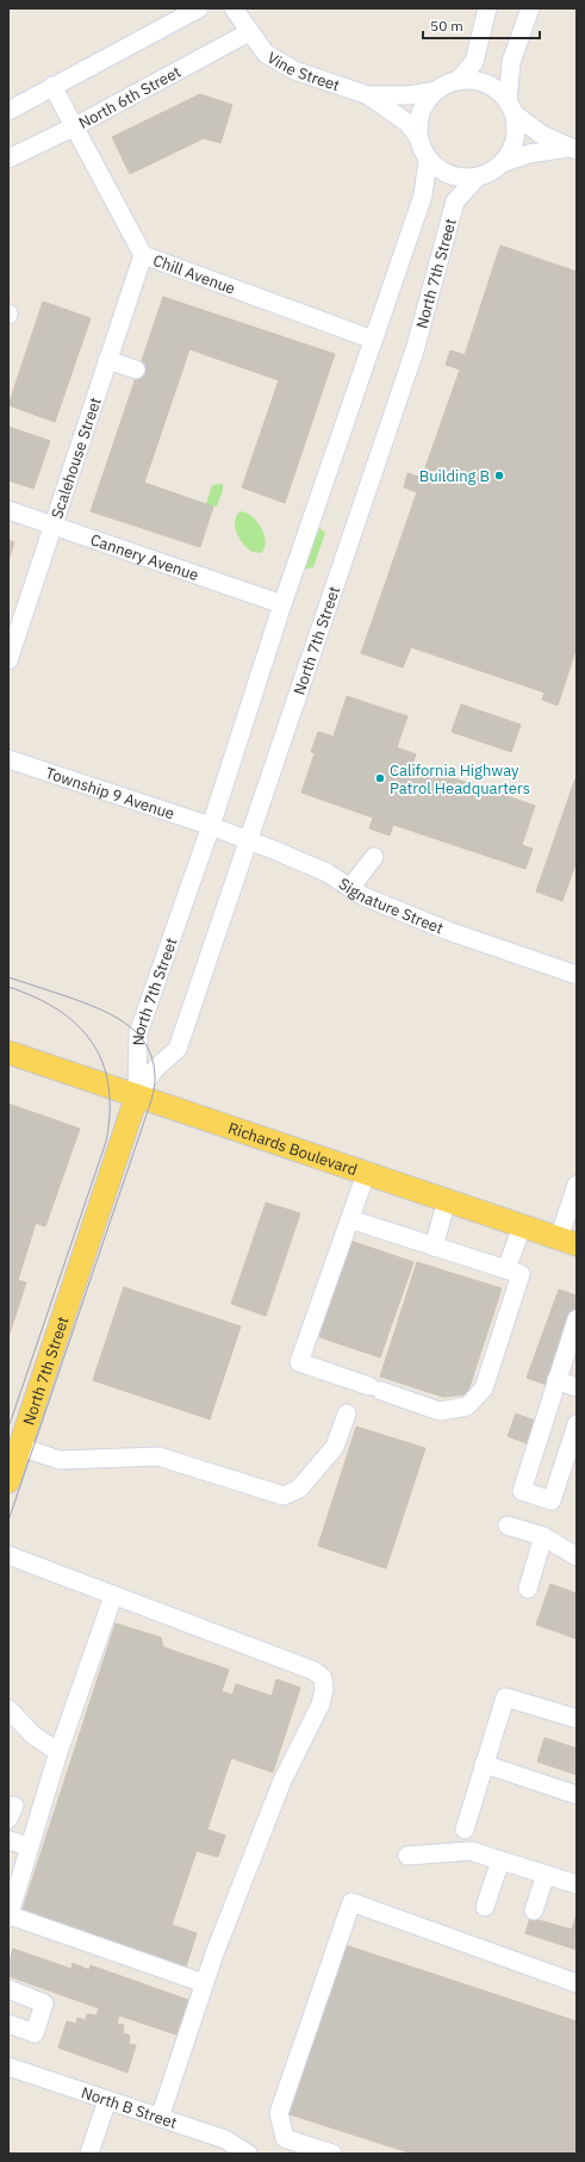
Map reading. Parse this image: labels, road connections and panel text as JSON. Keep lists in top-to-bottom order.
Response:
{
  "streets": {
    "main road": ["North 7th Street", "Richards Boulevard"],
    "street": [
      "Vine Street",
      "North 6th Street",
      "Chill Avenue",
      "Scalehouse Street",
      "Cannery Avenue",
      "Township 9 Avenue",
      "Signature Street",
      "North B Street"
    ]
  },
  "crossings": [
    ["Vine Street", "North 6th Street"],
    ["Vine Street", "North 7th Street"],
    ["North 6th Street", "Chill Avenue"],
    ["North 7th Street", "Chill Avenue"],
    ["North 7th Street", "Cannery Avenue"],
    ["North 7th Street", "Township 9 Avenue"],
    ["North 7th Street", "Signature Street"],
    ["North 7th Street", "Richards Boulevard"],
    ["Chill Avenue", "Scalehouse Street"],
    ["Scalehouse Street", "Cannery Avenue"],
    ["Township 9 Avenue", "Signature Street"]
  ],
  "places": ["Building B", "California Highway Patrol Headquarters"],
  "scale_bar": "50 m"
}
